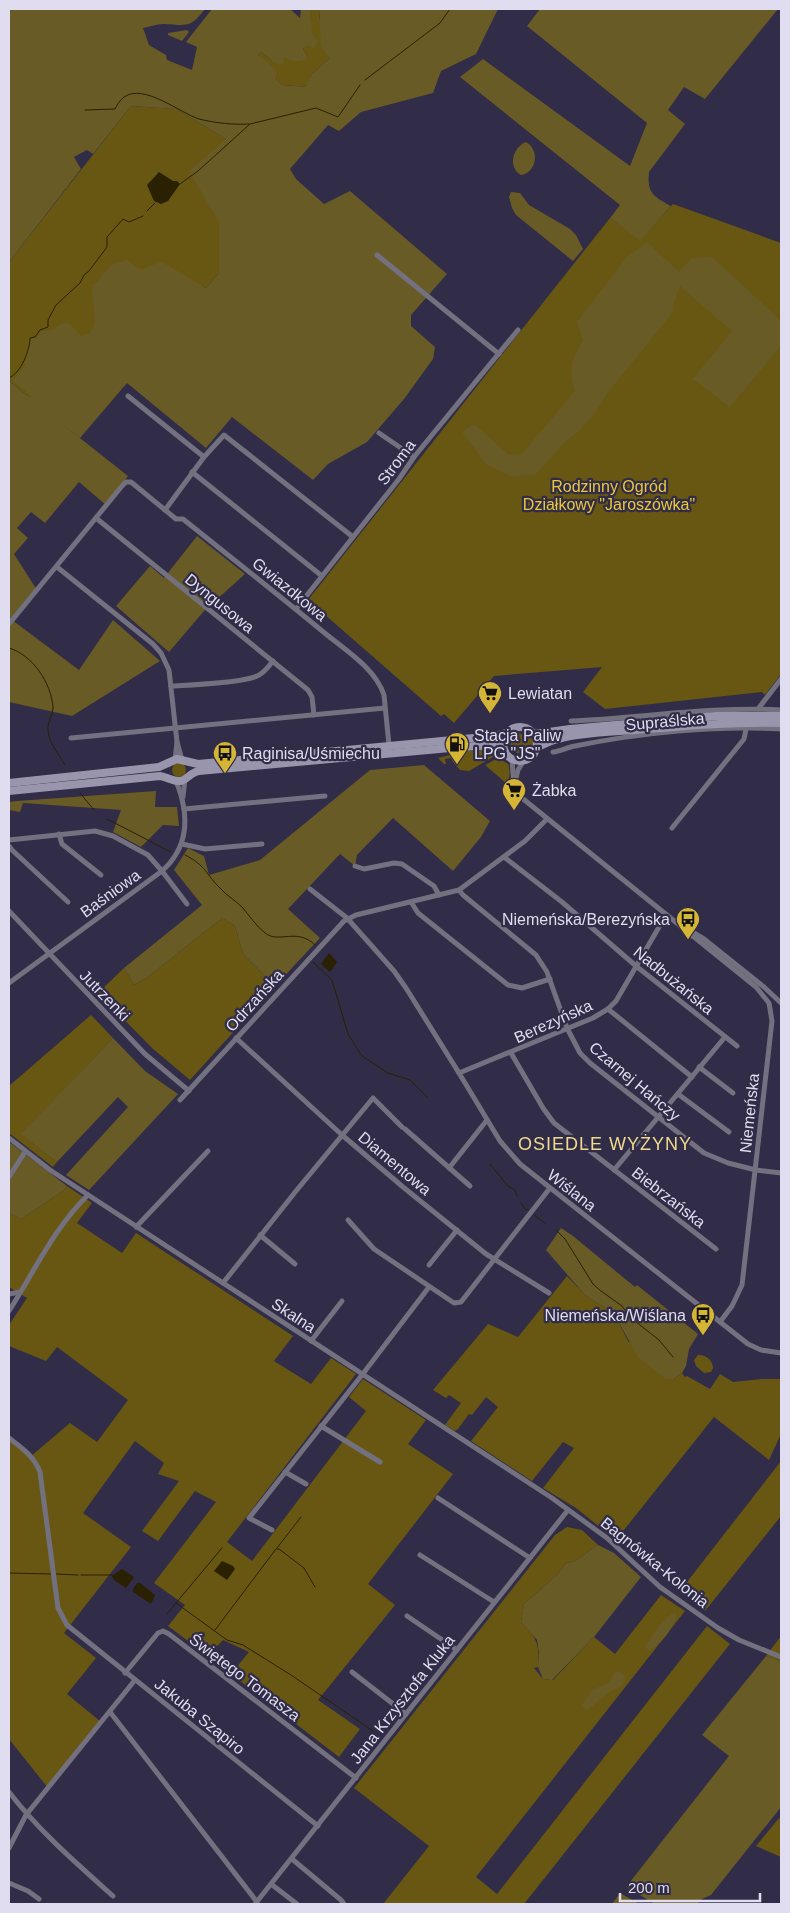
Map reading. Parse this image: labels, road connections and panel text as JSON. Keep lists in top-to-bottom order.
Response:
{
  "streets": {
    "street": [
      "Stroma",
      "Gwiazdkowa",
      "Dyngusowa",
      "Supraślska",
      "Baśniowa",
      "Nadbużańska",
      "Jutrzenki",
      "Odrzańska",
      "Berezyńska",
      "Czarnej Hańczy",
      "Niemeńska",
      "Diamentowa",
      "Wiślana",
      "Biebrzańska",
      "Skalna",
      "Bagnówka-Kolonia",
      "Świętego Tomasza",
      "Jana Krzysztofa Kluka",
      "Jakuba Szapiro"
    ]
  },
  "crossings": [
    ["Stroma", "Gwiazdkowa"],
    ["Gwiazdkowa", "Dyngusowa"],
    ["Baśniowa", "Jutrzenki"],
    ["Nadbużańska", "Berezyńska"],
    ["Jutrzenki", "Odrzańska"],
    ["Odrzańska", "Diamentowa"],
    ["Odrzańska", "Wiślana"],
    ["Berezyńska", "Czarnej Hańczy"],
    ["Berezyńska", "Niemeńska"],
    ["Berezyńska", "Wiślana"],
    ["Berezyńska", "Biebrzańska"],
    ["Czarnej Hańczy", "Niemeńska"],
    ["Niemeńska", "Wiślana"],
    ["Skalna", "Bagnówka-Kolonia"],
    ["Skalna", "Jana Krzysztofa Kluka"],
    ["Bagnówka-Kolonia", "Jana Krzysztofa Kluka"],
    ["Świętego Tomasza", "Jana Krzysztofa Kluka"],
    ["Świętego Tomasza", "Jakuba Szapiro"],
    ["Jana Krzysztofa Kluka", "Jakuba Szapiro"]
  ],
  "districts": ["OSIEDLE WYŻYNY"],
  "parks": ["Rodzinny Ogród Działkowy \"Jaroszówka\""],
  "places": {
    "supermarket": ["Lewiatan", "Żabka"],
    "fuel station": ["Stacja Paliw LPG \"JS\""],
    "bus stop": ["Raginisa/Uśmiechu", "Niemeńska/Berezyńska", "Niemeńska/Wiślana"]
  },
  "scale_bar": "200 m"
}
